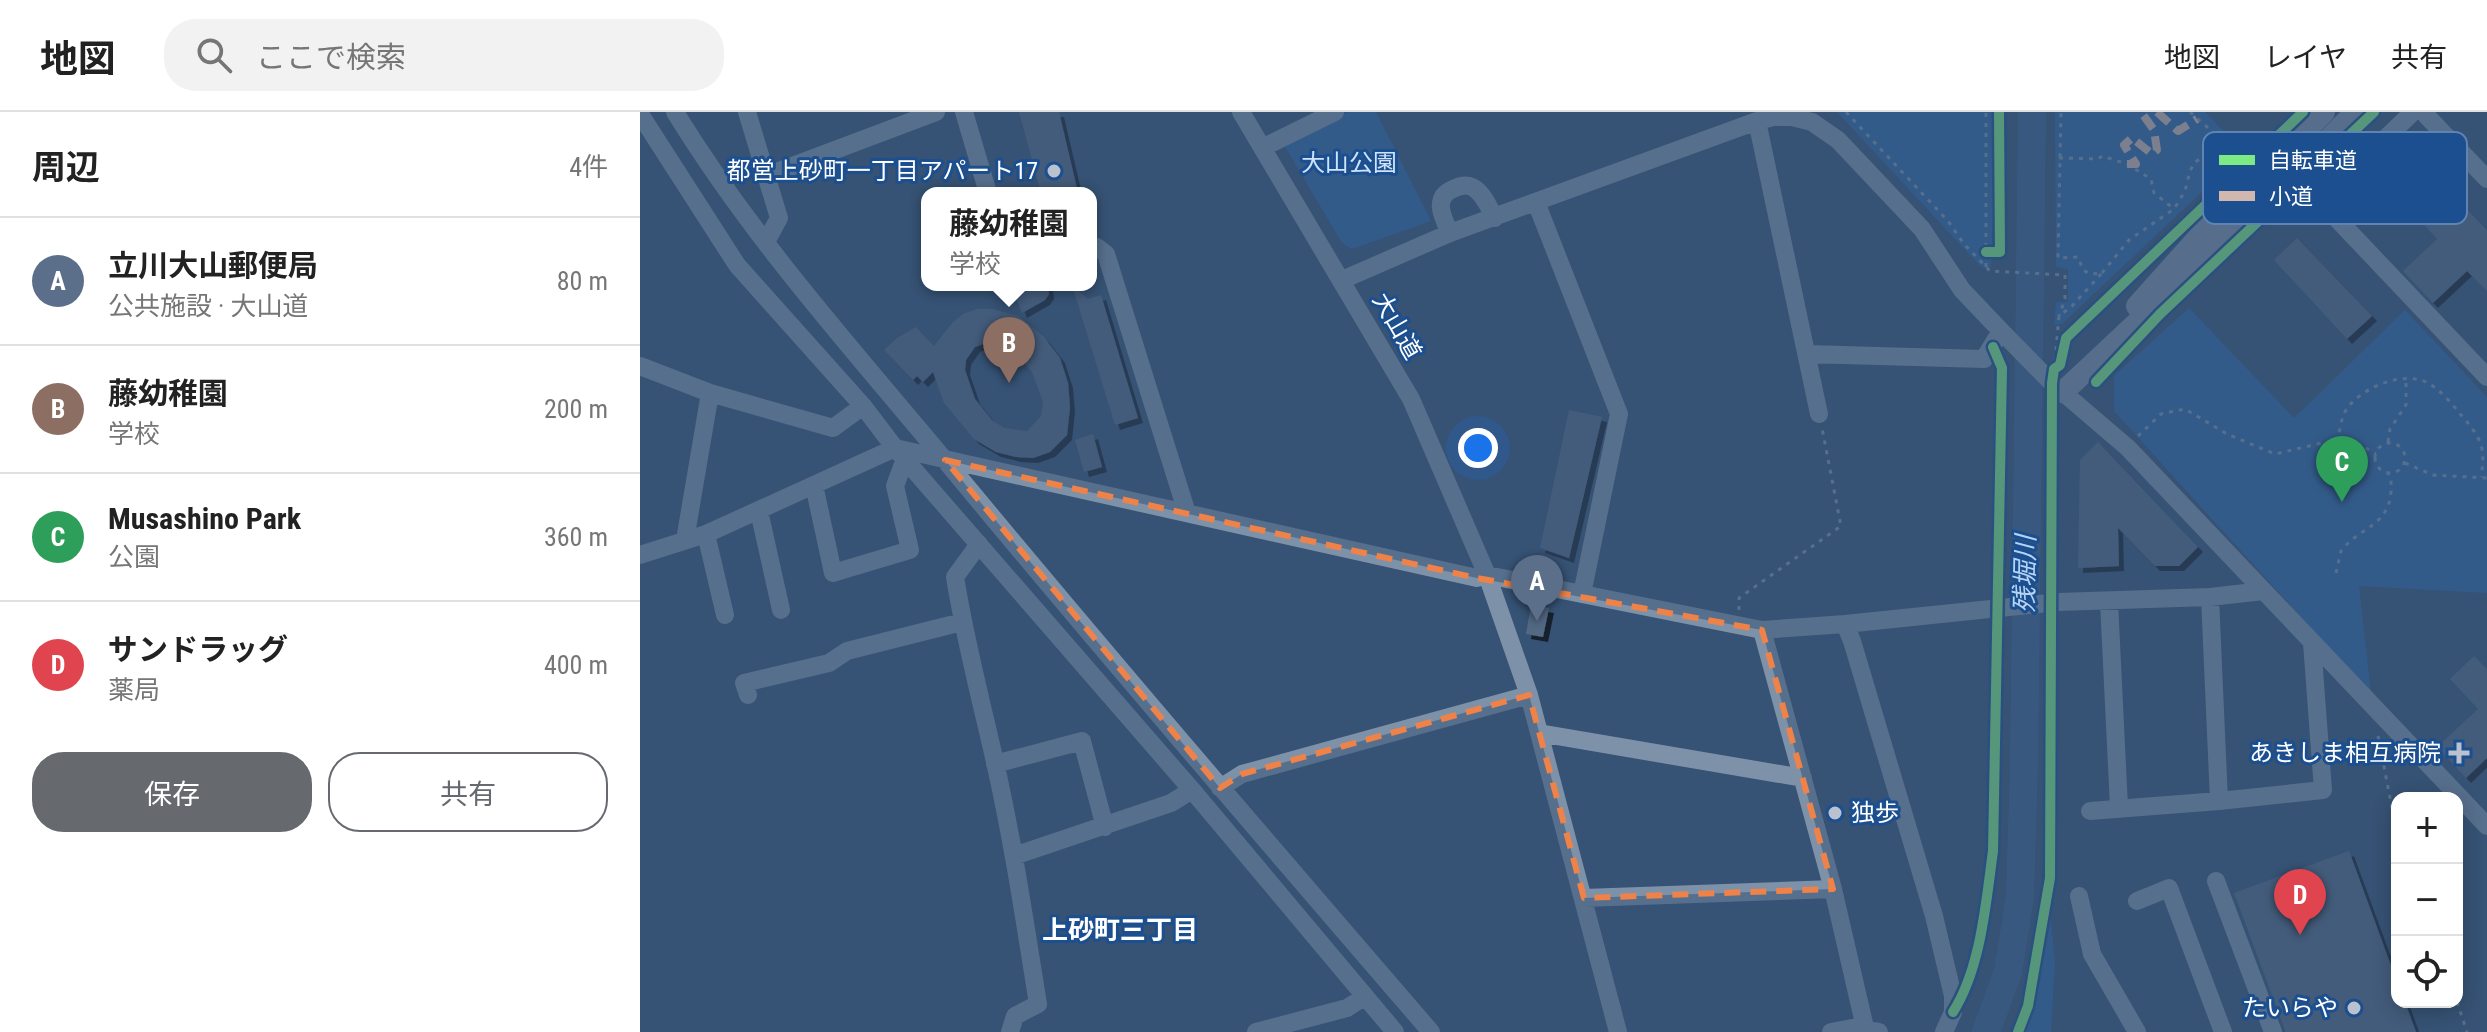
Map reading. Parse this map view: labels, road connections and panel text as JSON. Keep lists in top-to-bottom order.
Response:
{
  "streets": {
    "street": ["大山道"]
  },
  "districts": ["上砂町三丁目"],
  "water": ["残堀川"],
  "parks": ["大山公園"],
  "places": {
    "other": ["都営上砂町一丁目アパート17", "独歩", "たいらや"],
    "health": ["あきしま相互病院"]
  },
  "legend": ["自転車道", "小道"],
  "page": {
    "header": "地図",
    "search": "ここで検索",
    "nav": ["地図", "レイヤ", "共有"],
    "heading": ["周辺", "4件"],
    "popup": ["藤幼稚園", "学校"],
    "list": [
      {
        "mark": "A",
        "name": "立川大山郵便局",
        "note": "公共施設 · 大山道",
        "value": "80 m"
      },
      {
        "mark": "B",
        "name": "藤幼稚園",
        "note": "学校",
        "value": "200 m"
      },
      {
        "mark": "C",
        "name": "Musashino Park",
        "note": "公園",
        "value": "360 m"
      },
      {
        "mark": "D",
        "name": "サンドラッグ",
        "note": "薬局",
        "value": "400 m"
      }
    ],
    "pins": [
      "B",
      "C",
      "A",
      "D"
    ],
    "buttons": ["保存", "共有"],
    "map_buttons": ["+", "−"]
  }
}
